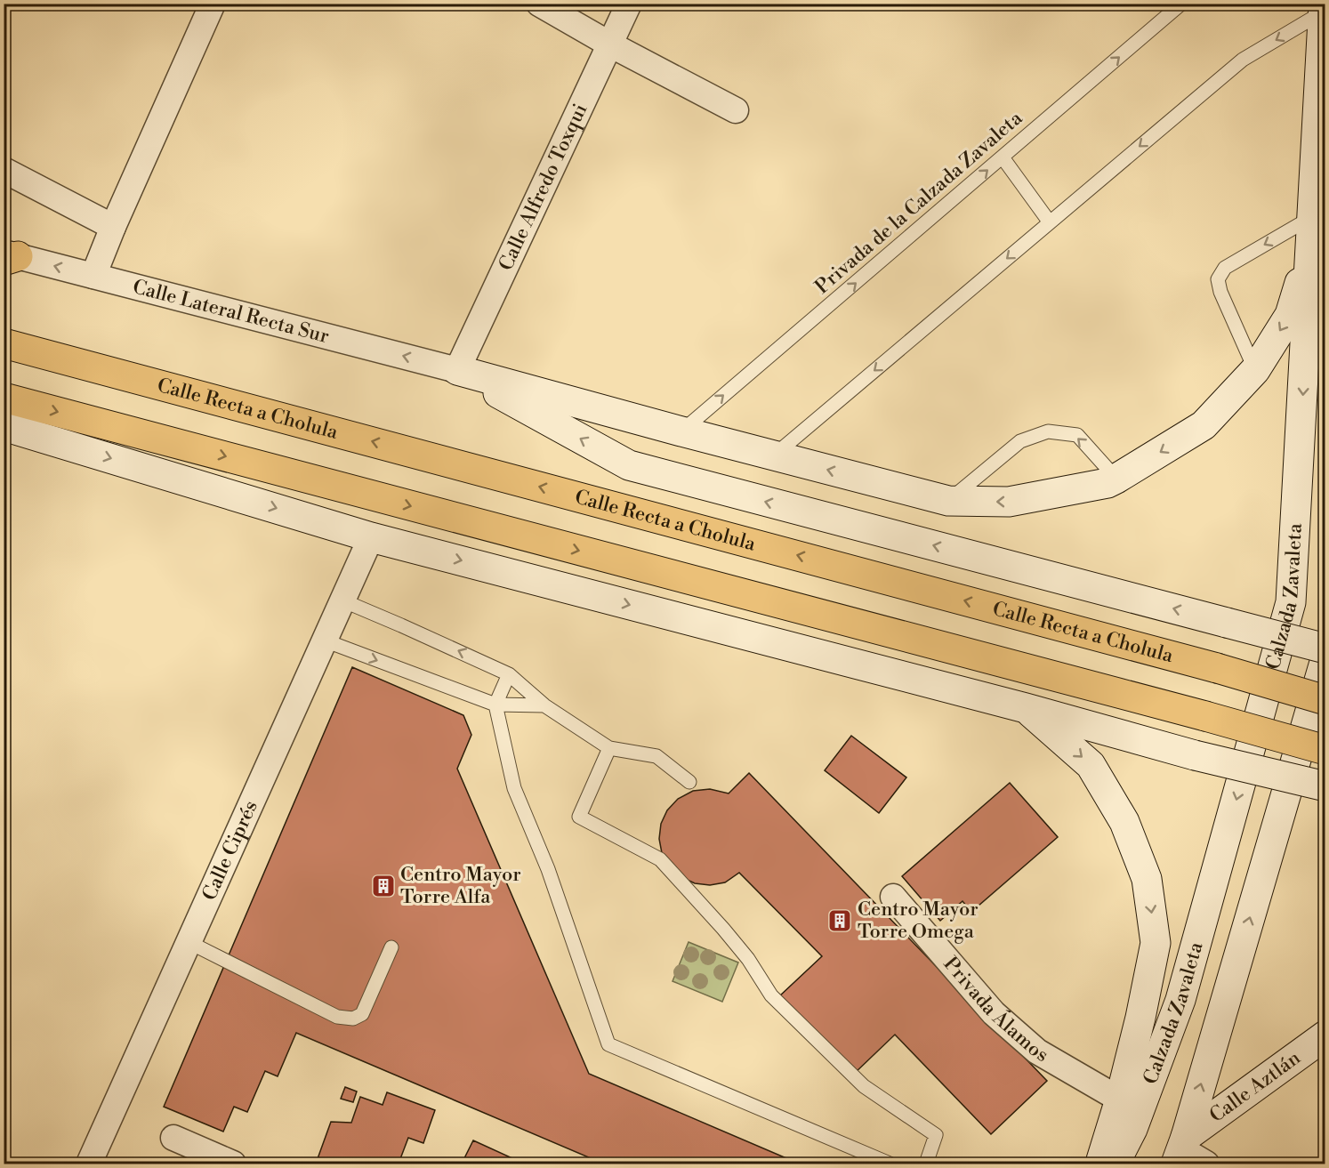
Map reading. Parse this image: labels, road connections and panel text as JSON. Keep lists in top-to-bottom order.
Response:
{
  "streets": {
    "main road": ["Calle Recta a Cholula", "Calzada Zavaleta", "Calle Aztlán"],
    "street": [
      "Calle Alfredo Toxqui",
      "Calle Lateral Recta Sur",
      "Calle Ciprés",
      "Privada Álamos"
    ],
    "lane": ["Privada de la Calzada Zavaleta"]
  },
  "crossings": [
    ["Calle Alfredo Toxqui", "Calle Lateral Recta Sur"]
  ],
  "one_way": ["Calle Lateral Recta Sur"],
  "places": {
    "building": ["Centro Mayor Torre Alfa", "Centro Mayor Torre Omega"]
  }
}
